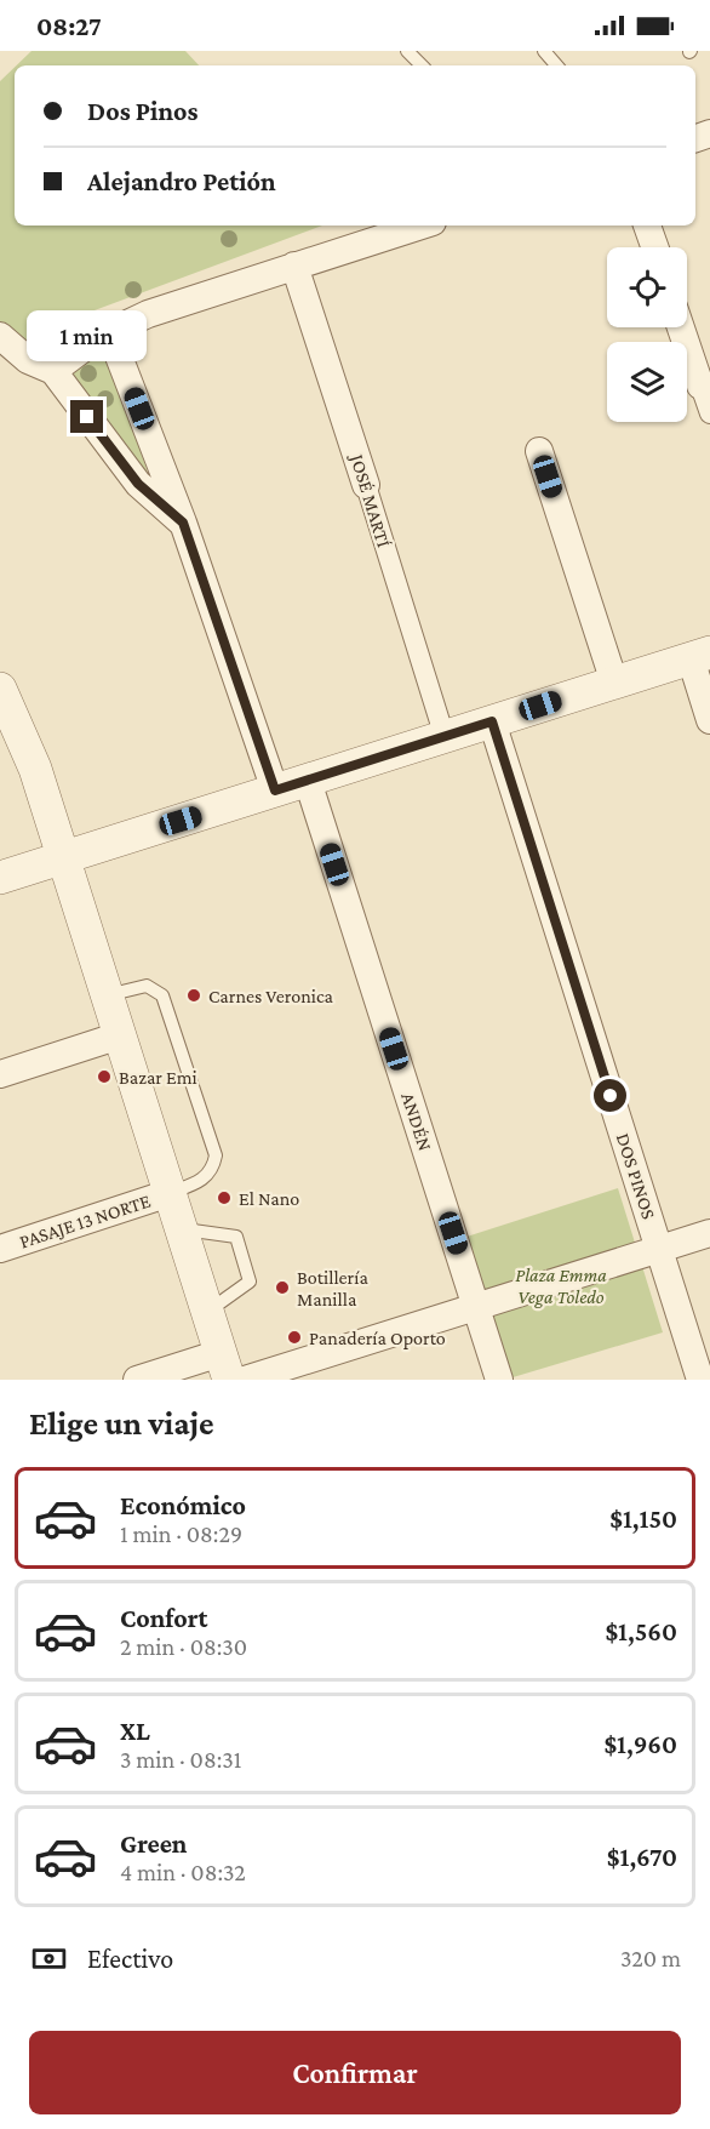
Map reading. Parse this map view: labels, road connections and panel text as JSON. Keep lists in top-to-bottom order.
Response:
{
  "streets": {
    "street": [
      "JOSÉ MARTÍ",
      "ANDÉN",
      "DOS PINOS",
      "PASAJE 13 NORTE"
    ]
  },
  "parks": ["Plaza Emma Vega Toledo"],
  "places": [
    "Carnes Veronica",
    "Bazar Emi",
    "El Nano",
    "Botillería Manilla",
    "Panadería Oporto"
  ],
  "page": {
    "status": "08:27",
    "banner": ["Dos Pinos", "Alejandro Petión"],
    "bubble": "1 min",
    "heading": "Elige un viaje",
    "list": [
      {
        "name": "Económico",
        "note": "1 min · 08:29",
        "value": "$1,150"
      },
      {
        "name": "Confort",
        "note": "2 min · 08:30",
        "value": "$1,560"
      },
      {
        "name": "XL",
        "note": "3 min · 08:31",
        "value": "$1,960"
      },
      {
        "name": "Green",
        "note": "4 min · 08:32",
        "value": "$1,670"
      }
    ],
    "pay": ["Efectivo", "320 m"],
    "buttons": "Confirmar"
  }
}
